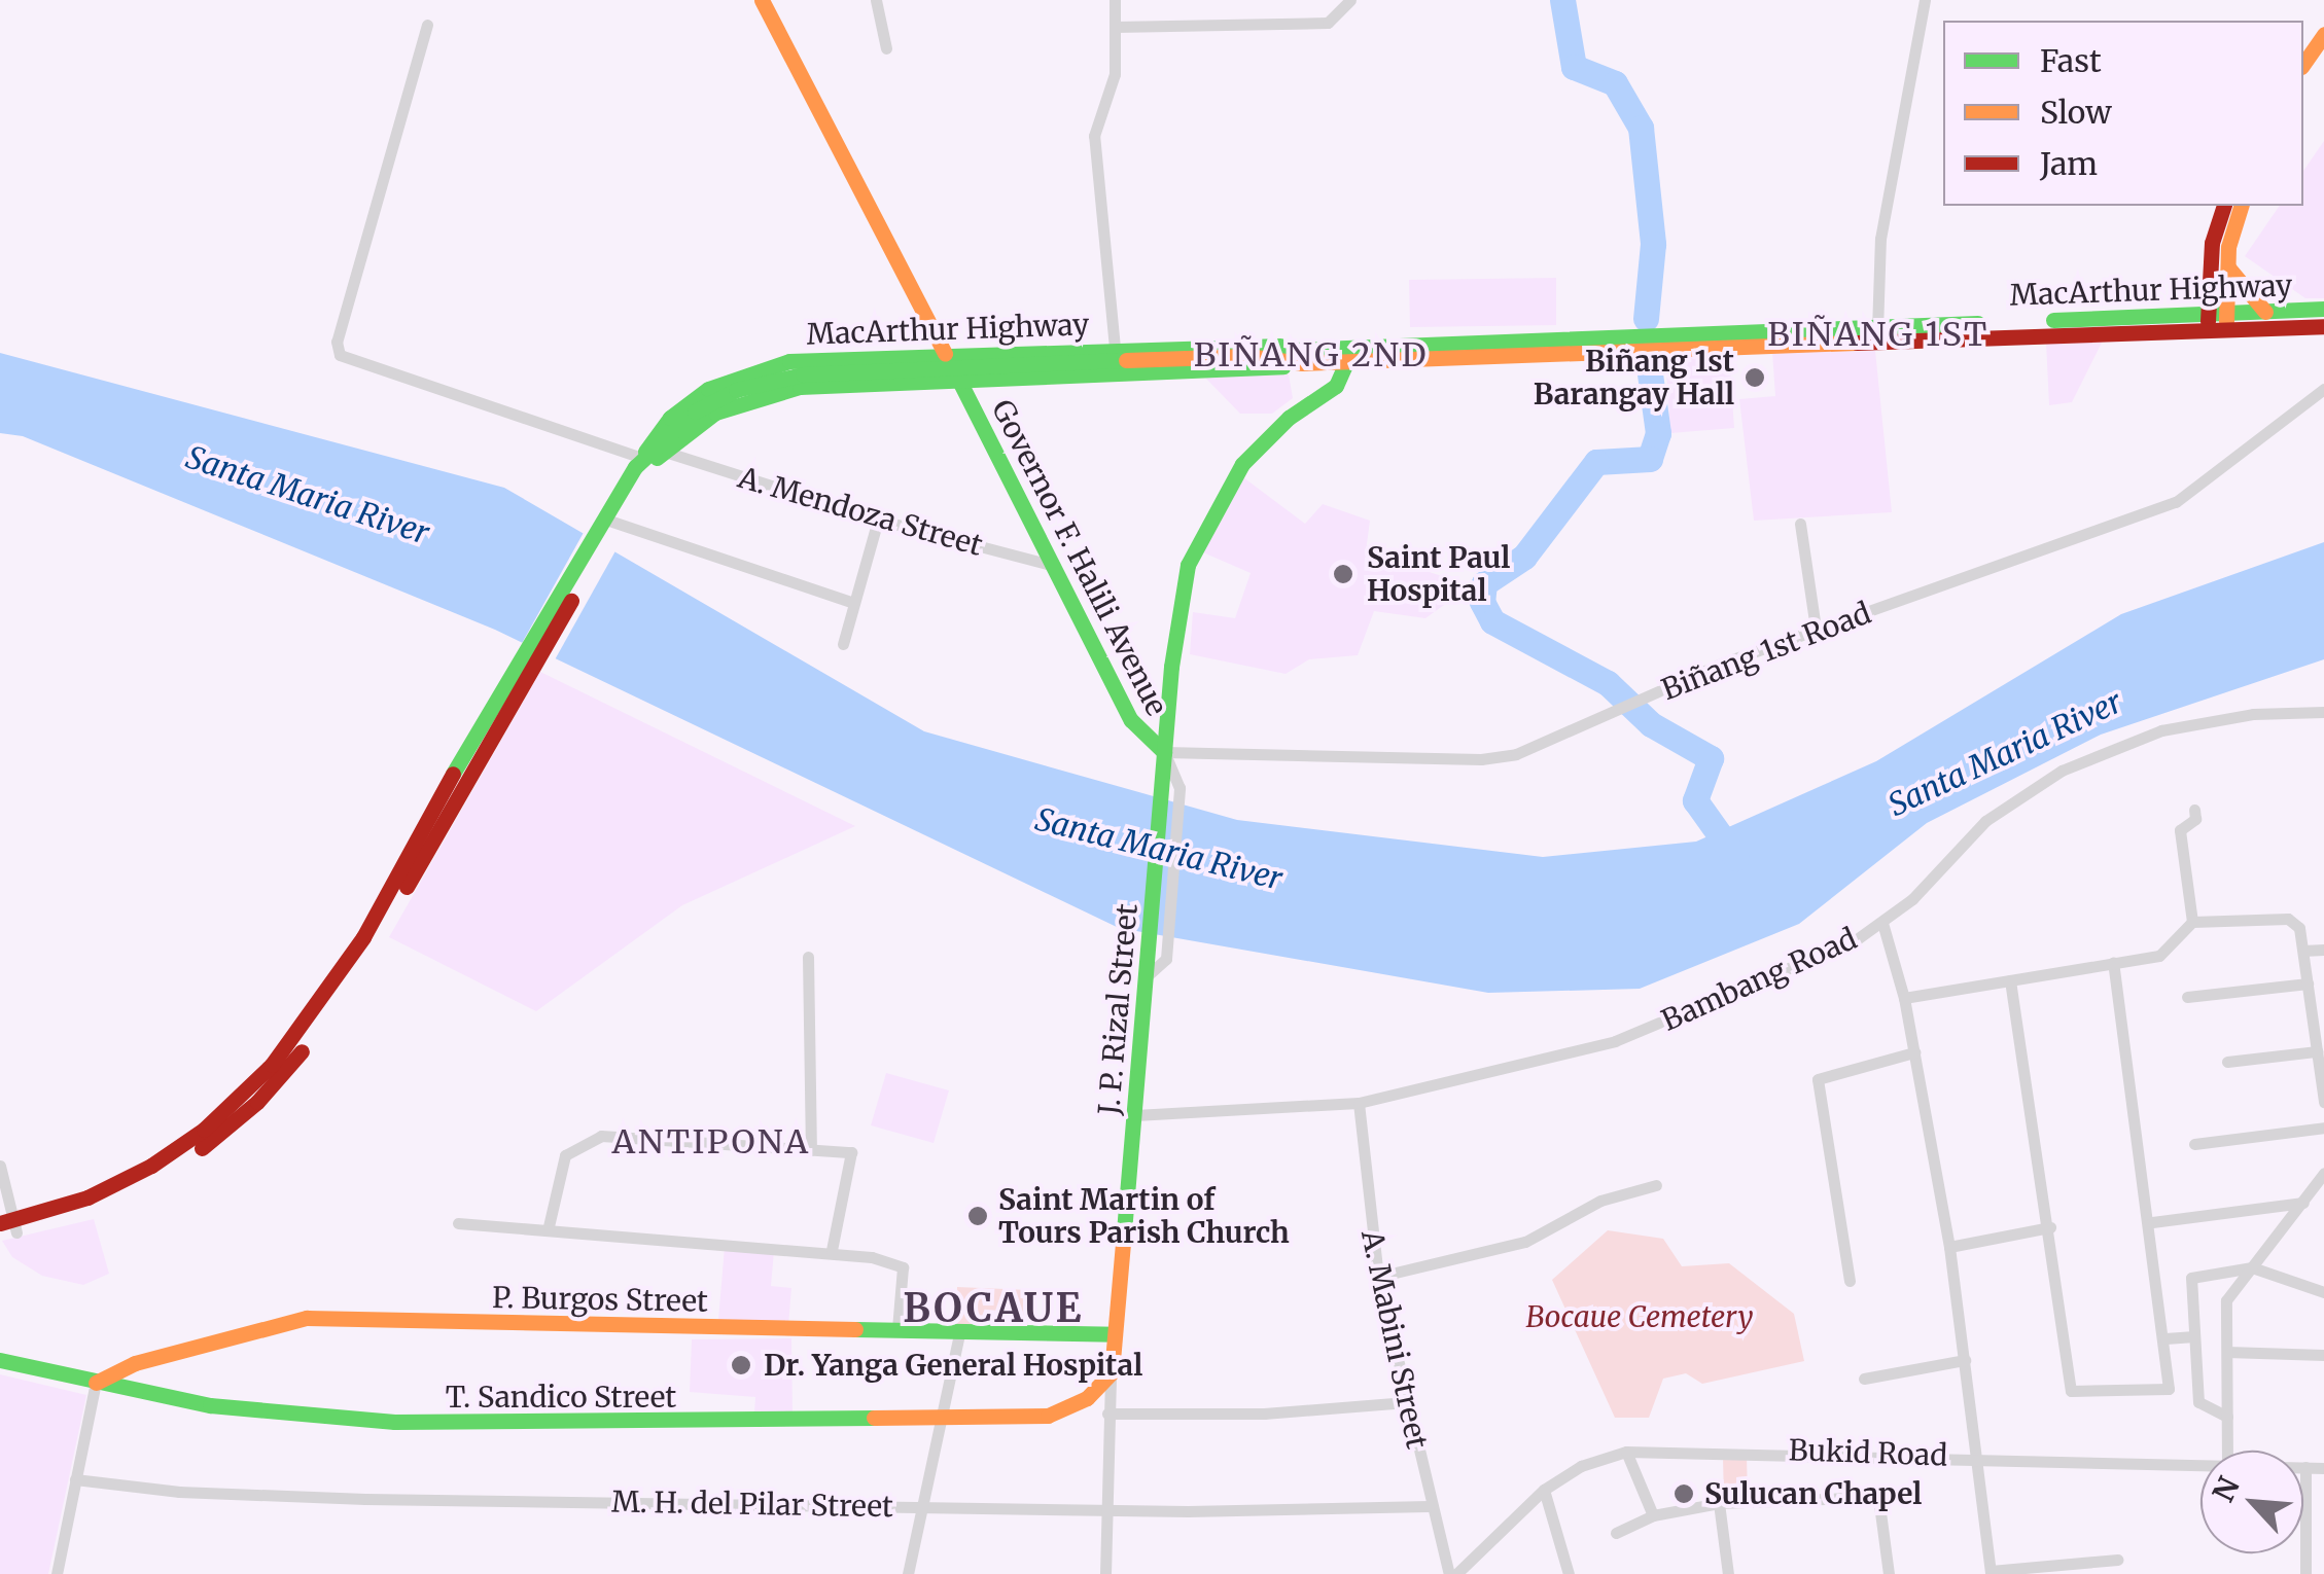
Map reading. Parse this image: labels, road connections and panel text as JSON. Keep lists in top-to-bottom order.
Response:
{
  "streets": {
    "main road": [
      "MacArthur Highway",
      "Governor F. Halili Avenue",
      "J. P. Rizal Street",
      "P. Burgos Street",
      "T. Sandico Street"
    ],
    "street": [
      "A. Mendoza Street",
      "Biñang 1st Road",
      "Bambang Road",
      "A. Mabini Street",
      "Bukid Road",
      "M. H. del Pilar Street"
    ]
  },
  "crossings": [
    ["MacArthur Highway", "A. Mendoza Street"],
    ["MacArthur Highway", "Governor F. Halili Avenue"],
    ["MacArthur Highway", "J. P. Rizal Street"],
    ["A. Mendoza Street", "Governor F. Halili Avenue"],
    ["Governor F. Halili Avenue", "Biñang 1st Road"],
    ["Governor F. Halili Avenue", "J. P. Rizal Street"],
    ["Biñang 1st Road", "J. P. Rizal Street"],
    ["Bambang Road", "J. P. Rizal Street"],
    ["Bambang Road", "A. Mabini Street"],
    ["J. P. Rizal Street", "P. Burgos Street"],
    ["J. P. Rizal Street", "T. Sandico Street"],
    ["P. Burgos Street", "T. Sandico Street"],
    ["A. Mabini Street", "Bukid Road"],
    ["A. Mabini Street", "M. H. del Pilar Street"]
  ],
  "districts": [
    "BIÑANG 1ST",
    "BIÑANG 2ND",
    "ANTIPONA",
    "BOCAUE"
  ],
  "water": ["Santa Maria River"],
  "parks": ["Bocaue Cemetery"],
  "places": [
    "Biñang 1st Barangay Hall",
    "Saint Paul Hospital",
    "Saint Martin of Tours Parish Church",
    "Dr. Yanga General Hospital",
    "Sulucan Chapel"
  ],
  "legend": ["Fast", "Slow", "Jam"],
  "north": "top left"
}
